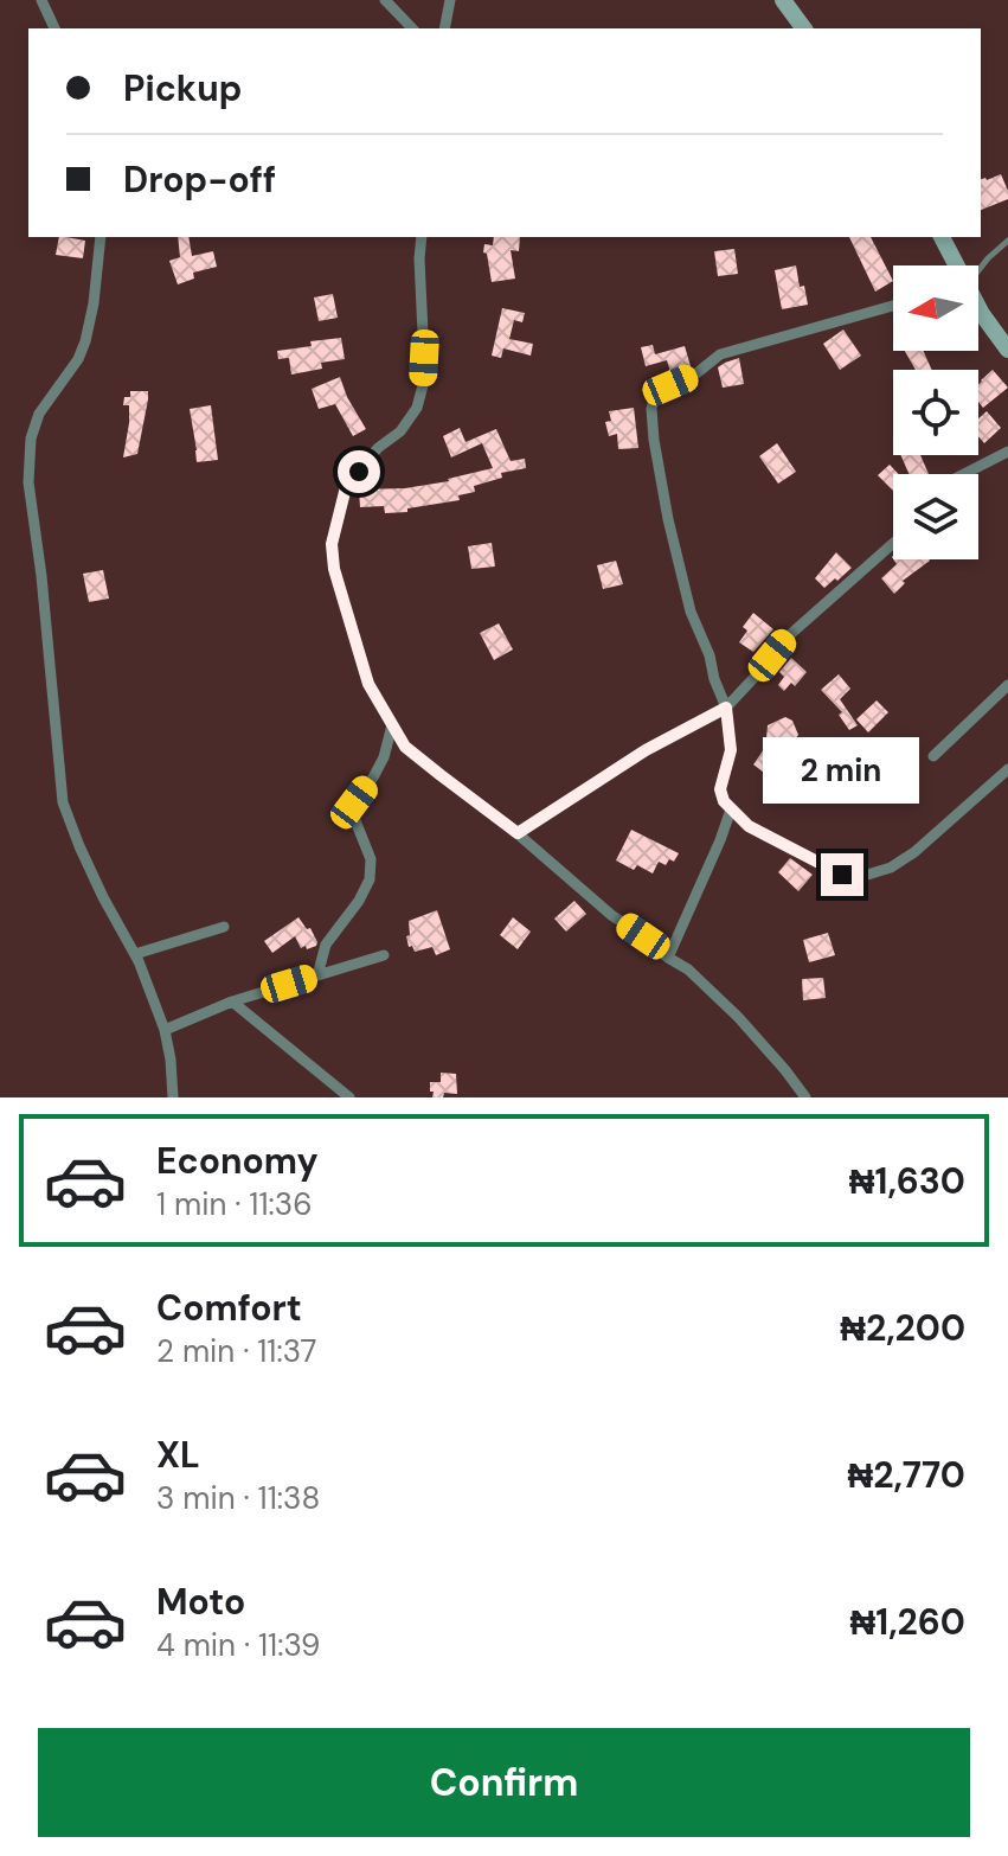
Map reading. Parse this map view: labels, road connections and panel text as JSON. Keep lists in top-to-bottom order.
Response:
{
  "north": "left",
  "page": {
    "banner": ["Pickup", "Drop-off"],
    "bubble": "2 min",
    "list": [
      {
        "name": "Economy",
        "note": "1 min · 11:36",
        "value": "₦1,630"
      },
      {
        "name": "Comfort",
        "note": "2 min · 11:37",
        "value": "₦2,200"
      },
      {
        "name": "XL",
        "note": "3 min · 11:38",
        "value": "₦2,770"
      },
      {
        "name": "Moto",
        "note": "4 min · 11:39",
        "value": "₦1,260"
      }
    ],
    "buttons": "Confirm"
  }
}
